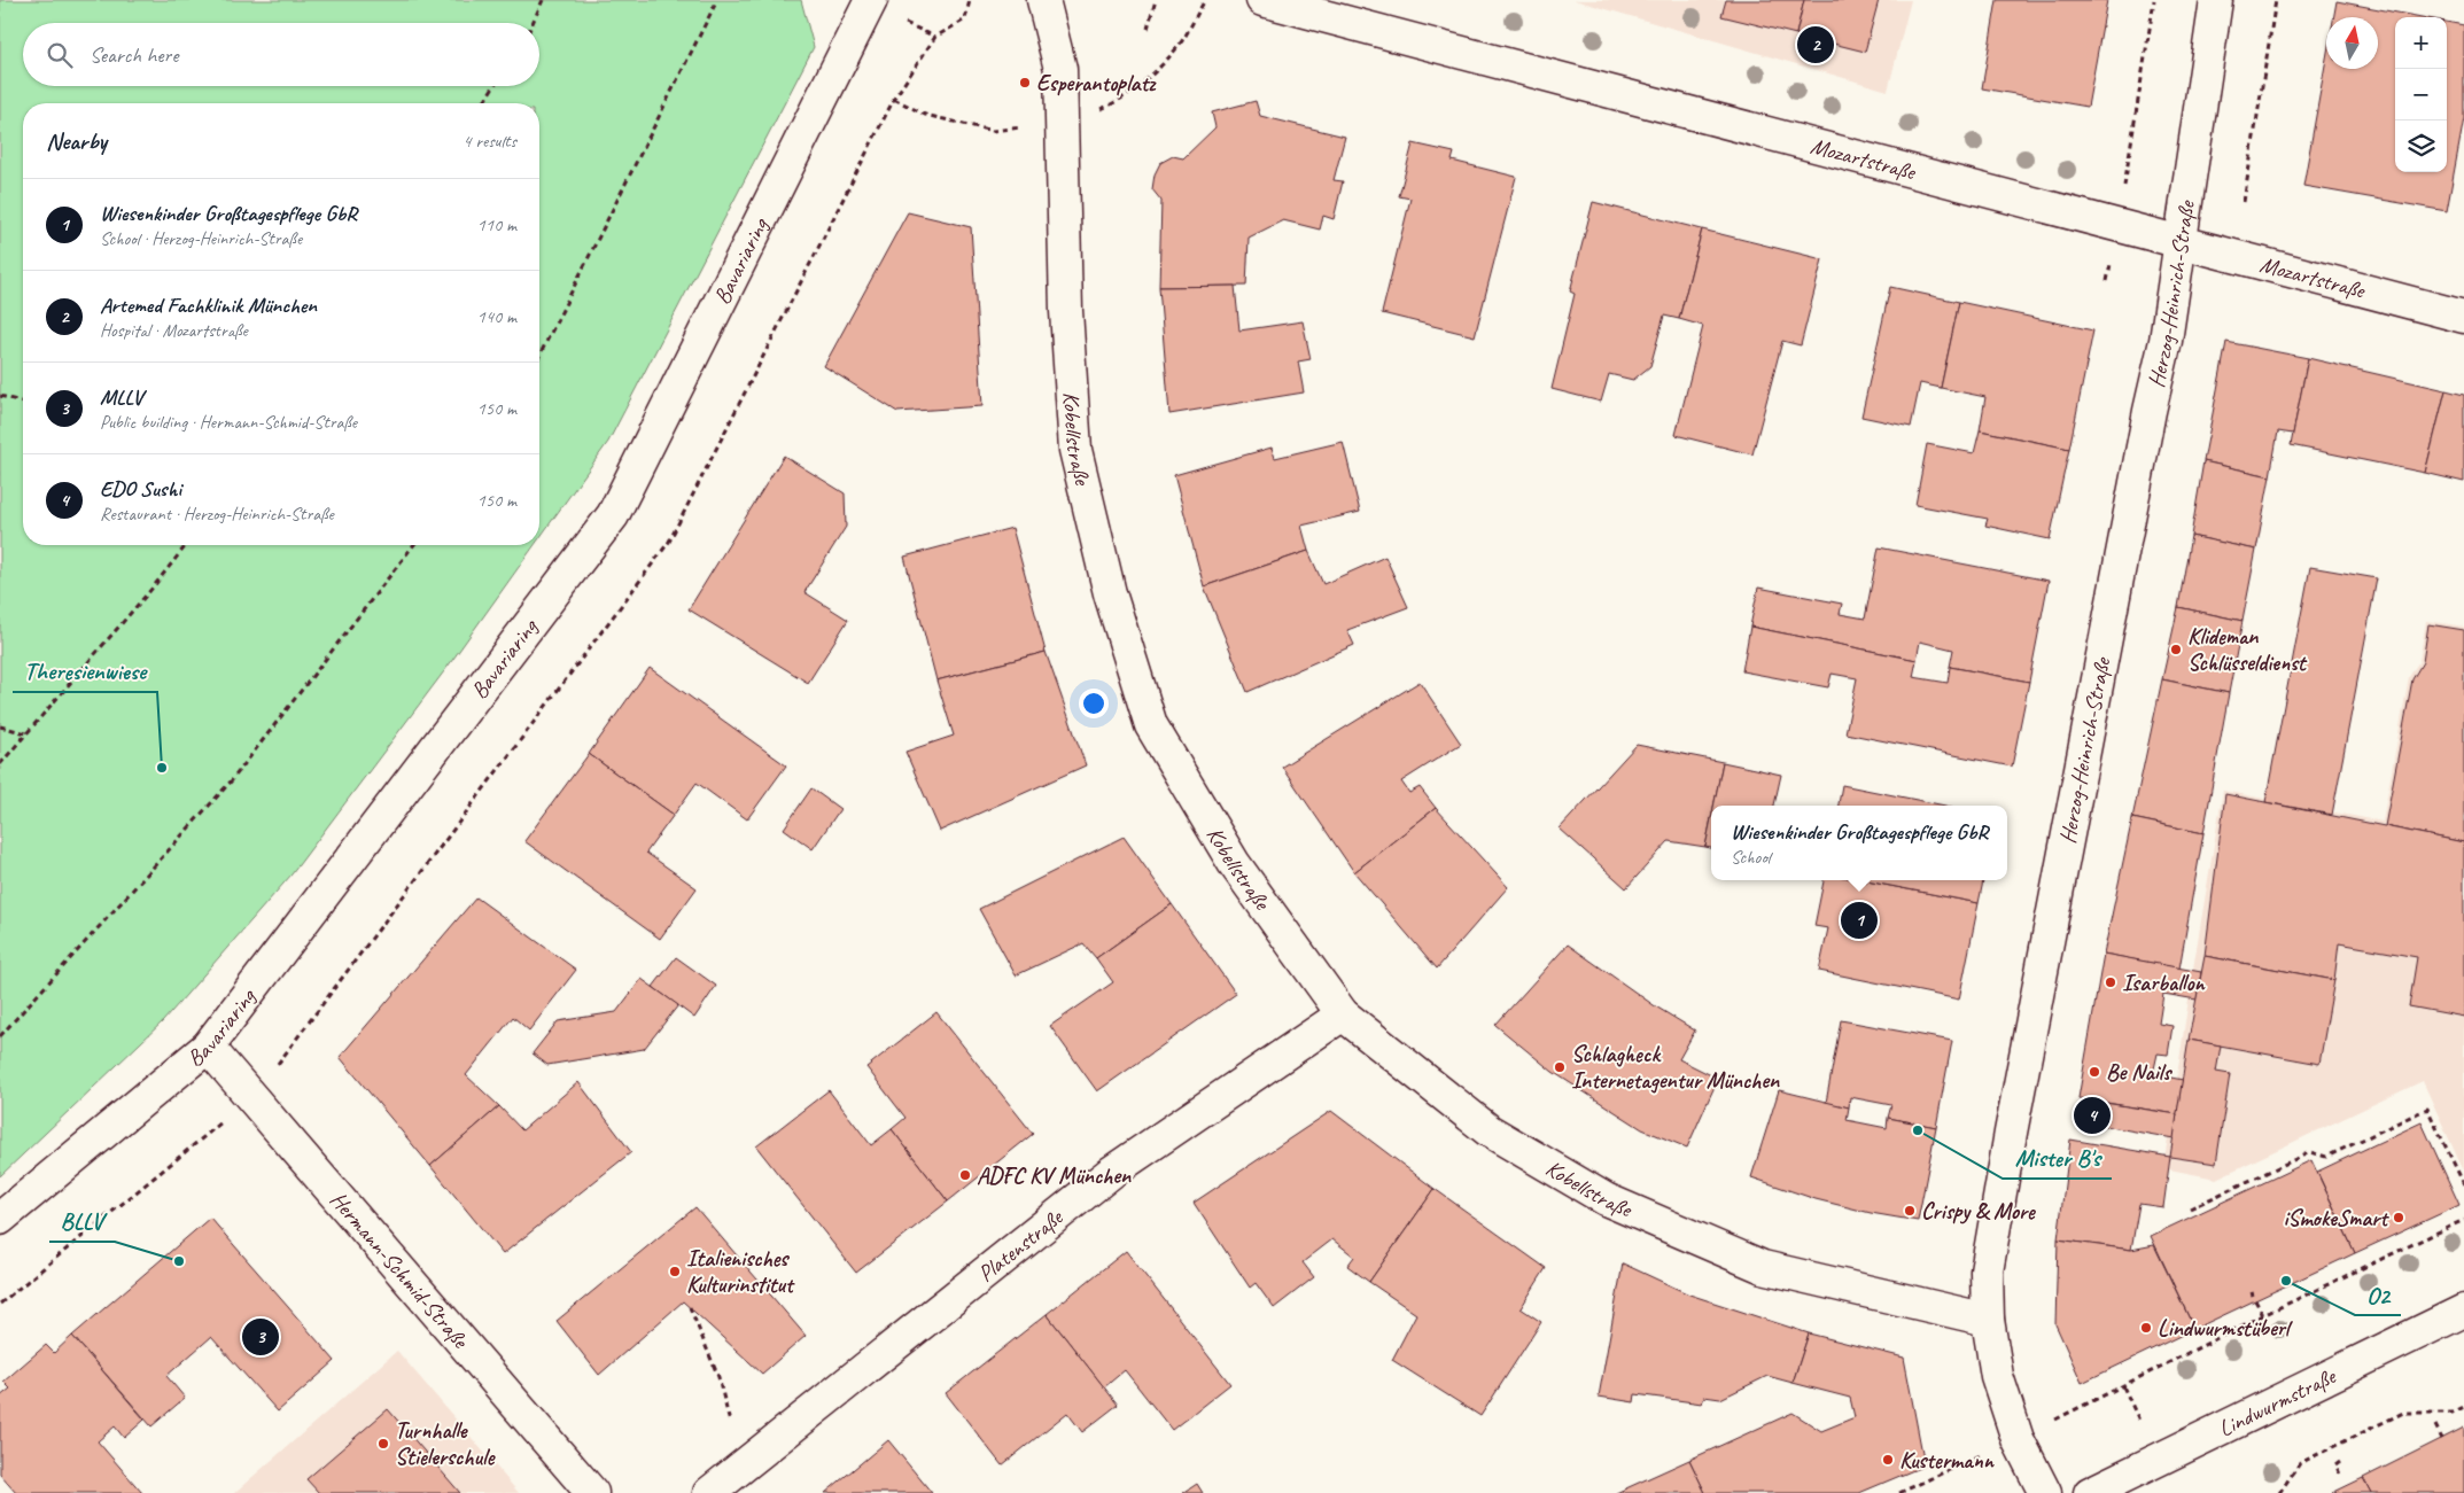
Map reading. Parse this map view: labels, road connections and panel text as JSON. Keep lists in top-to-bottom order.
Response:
{
  "streets": {
    "street": [
      "Mozartstraße",
      "Bavariaring",
      "Herzog-Heinrich-Straße",
      "Kobellstraße",
      "Platenstraße",
      "Hermann-Schmid-Straße",
      "Lindwurmstraße"
    ]
  },
  "crossings": [
    ["Mozartstraße", "Herzog-Heinrich-Straße"],
    ["Bavariaring", "Hermann-Schmid-Straße"],
    ["Herzog-Heinrich-Straße", "Kobellstraße"],
    ["Kobellstraße", "Platenstraße"]
  ],
  "places": [
    "Esperantoplatz",
    "Klideman Schlüsseldienst",
    "Theresienwiese",
    "Isarballon",
    "Schlagheck Internetagentur München",
    "Be Nails",
    "Mister B's",
    "ADFC KV München",
    "Crispy & More",
    "iSmokeSmart",
    "BLLV",
    "Italienisches Kulturinstitut",
    "O2",
    "Lindwurmstüberl",
    "Turnhalle Stielerschule",
    "Kustermann"
  ],
  "north": "top",
  "page": {
    "map_buttons": ["+", "−"],
    "search": "Search here",
    "pins": [
      "2",
      "1",
      "4",
      "3"
    ],
    "heading": ["Nearby", "4 results"],
    "list": [
      {
        "mark": "1",
        "name": "Wiesenkinder Großtagespflege GbR",
        "note": "School · Herzog-Heinrich-Straße",
        "value": "110 m"
      },
      {
        "mark": "2",
        "name": "Artemed Fachklinik München",
        "note": "Hospital · Mozartstraße",
        "value": "140 m"
      },
      {
        "mark": "3",
        "name": "MLLV",
        "note": "Public building · Hermann-Schmid-Straße",
        "value": "150 m"
      },
      {
        "mark": "4",
        "name": "EDO Sushi",
        "note": "Restaurant · Herzog-Heinrich-Straße",
        "value": "150 m"
      }
    ],
    "popup": ["Wiesenkinder Großtagespflege GbR", "School"]
  }
}
